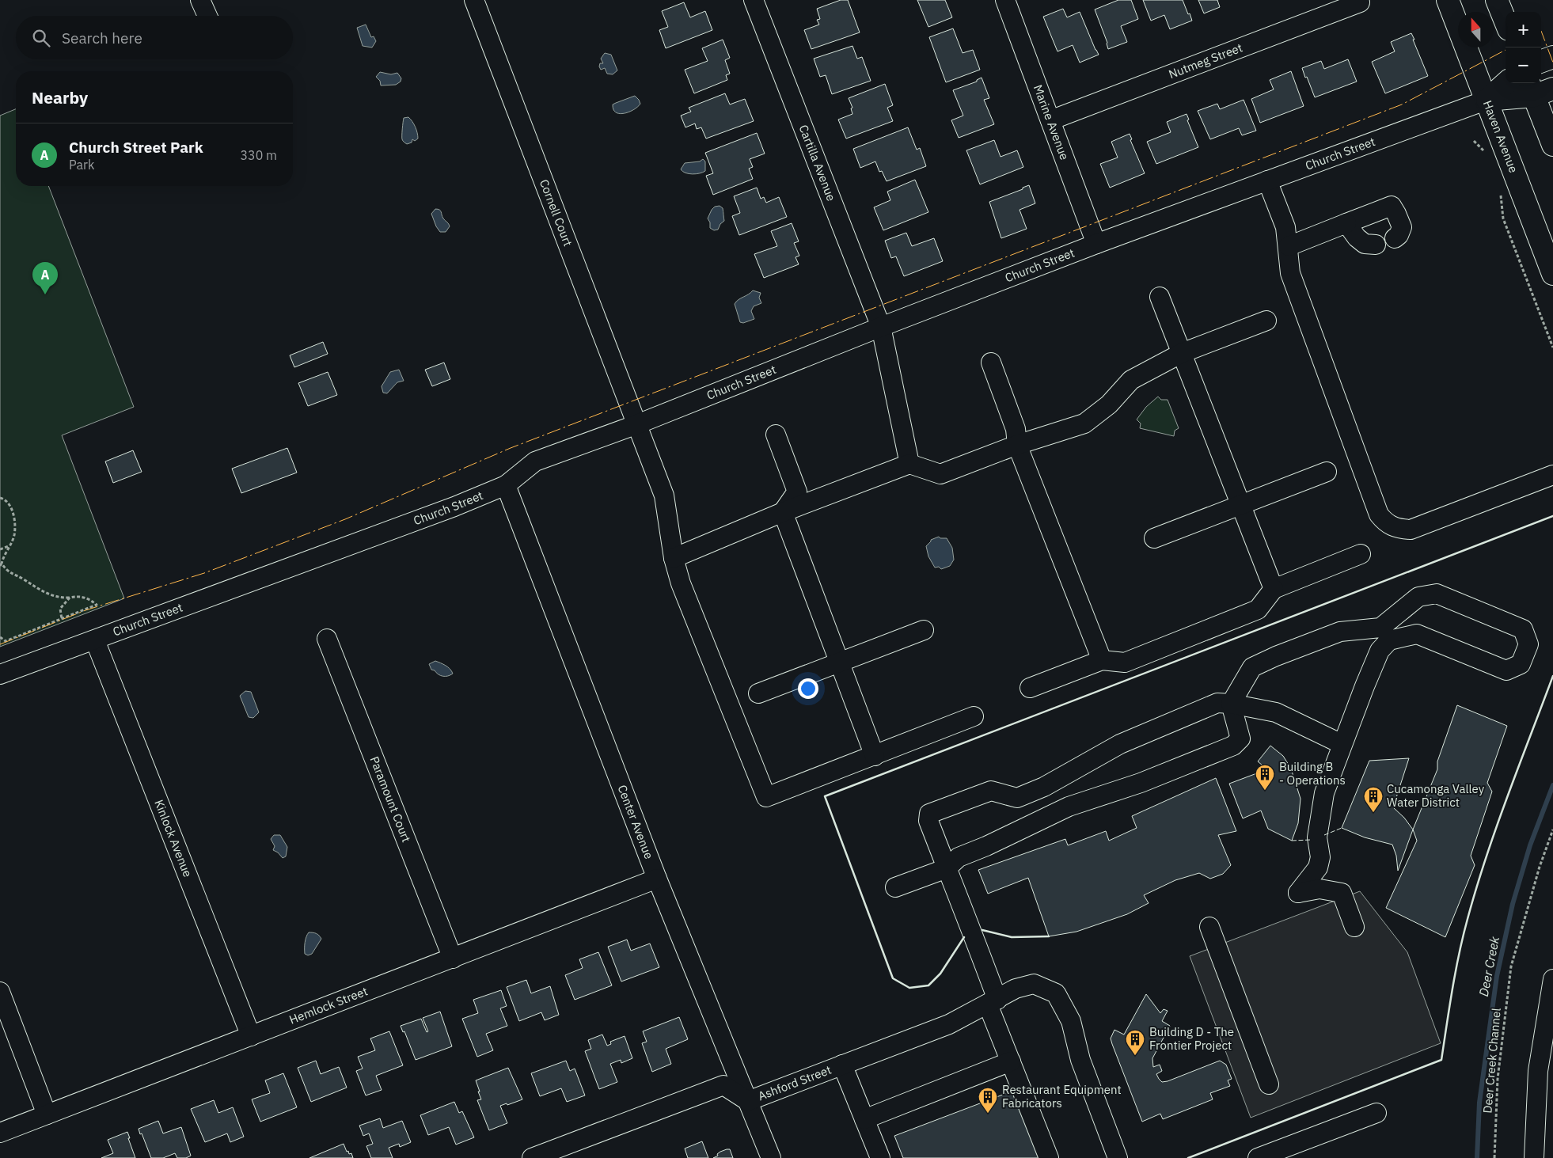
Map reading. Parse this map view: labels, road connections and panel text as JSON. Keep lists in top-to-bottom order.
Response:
{
  "streets": {
    "main road": ["Haven Avenue", "Church Street"],
    "street": [
      "Nutmeg Street",
      "Marine Avenue",
      "Cartilla Avenue",
      "Cornell Court",
      "Paramount Court",
      "Center Avenue",
      "Kinlock Avenue",
      "Hemlock Street",
      "Ashford Street"
    ],
    "path": ["Deer Creek Channel"]
  },
  "crossings": [
    ["Nutmeg Street", "Marine Avenue"],
    ["Marine Avenue", "Church Street"],
    ["Haven Avenue", "Church Street"],
    ["Church Street", "Cartilla Avenue"],
    ["Church Street", "Cornell Court"],
    ["Church Street", "Center Avenue"],
    ["Church Street", "Kinlock Avenue"],
    ["Paramount Court", "Hemlock Street"],
    ["Center Avenue", "Hemlock Street"],
    ["Center Avenue", "Ashford Street"],
    ["Kinlock Avenue", "Hemlock Street"]
  ],
  "water": ["Deer Creek"],
  "places": {
    "building": [
      "Building B - Operations",
      "Cucamonga Valley Water District",
      "Building D - The Frontier Project",
      "Restaurant Equipment Fabricators"
    ]
  },
  "north": "top",
  "page": {
    "map_buttons": ["+", "−"],
    "search": "Search here",
    "heading": "Nearby",
    "list": [
      {
        "mark": "A",
        "name": "Church Street Park",
        "note": "Park",
        "value": "330 m"
      }
    ],
    "pins": "A"
  }
}
